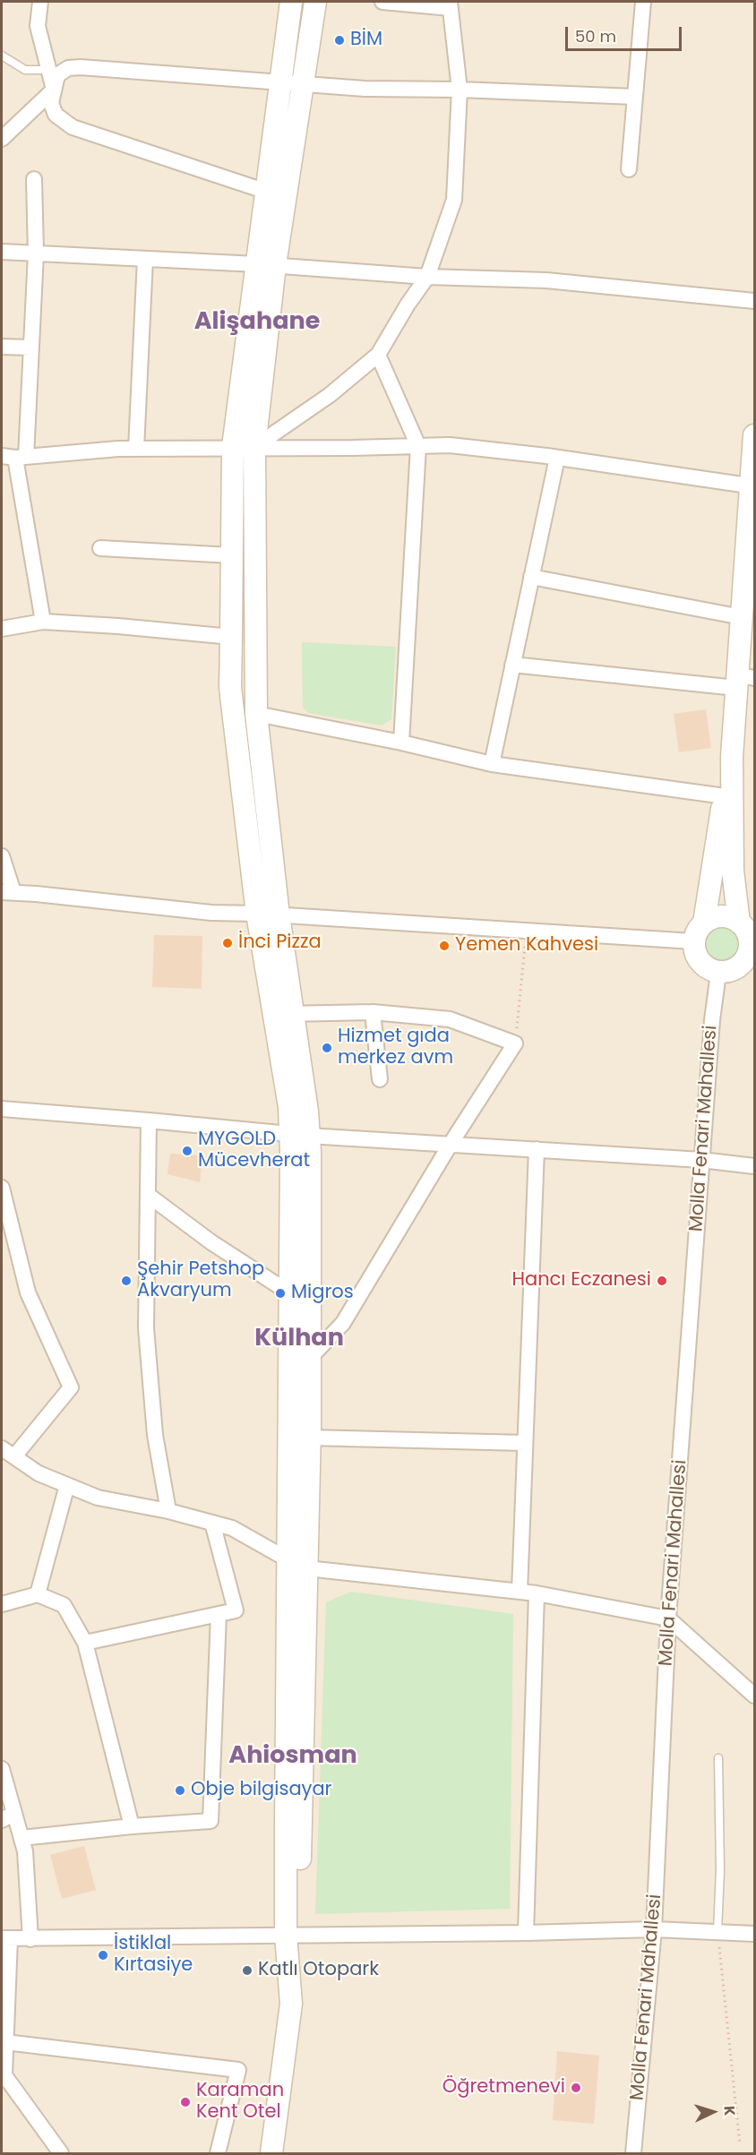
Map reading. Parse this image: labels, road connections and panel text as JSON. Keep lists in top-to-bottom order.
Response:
{
  "streets": {
    "street": ["Molla Fenari Mahallesi"]
  },
  "districts": ["Alişahane", "Külhan", "Ahiosman"],
  "places": [
    "BİM",
    "İnci Pizza",
    "Yemen Kahvesi",
    "Hizmet gıda merkez avm",
    "MYGOLD Mücevherat",
    "Şehir Petshop Akvaryum",
    "Hancı Eczanesi",
    "Migros",
    "Obje bilgisayar",
    "İstiklal Kırtasiye",
    "Katlı Otopark",
    "Öğretmenevi",
    "Karaman Kent Otel"
  ],
  "scale_bar": "50 m",
  "north": "right"
}
